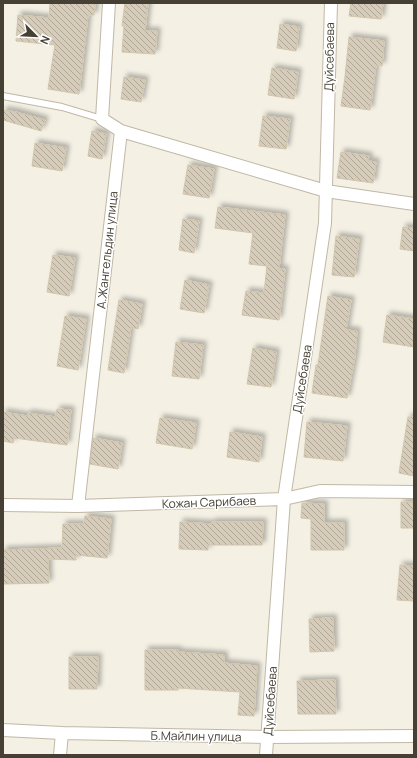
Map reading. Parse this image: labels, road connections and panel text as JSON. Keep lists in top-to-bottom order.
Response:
{
  "streets": {
    "street": [
      "Дуйсебаева",
      "А.Жангельдин улица",
      "Кожан Сарибаев",
      "Б.Майлин улица"
    ]
  },
  "crossings": [
    ["Дуйсебаева", "Кожан Сарибаев"],
    ["Дуйсебаева", "Б.Майлин улица"],
    ["А.Жангельдин улица", "Кожан Сарибаев"]
  ],
  "north": "bottom right"
}
